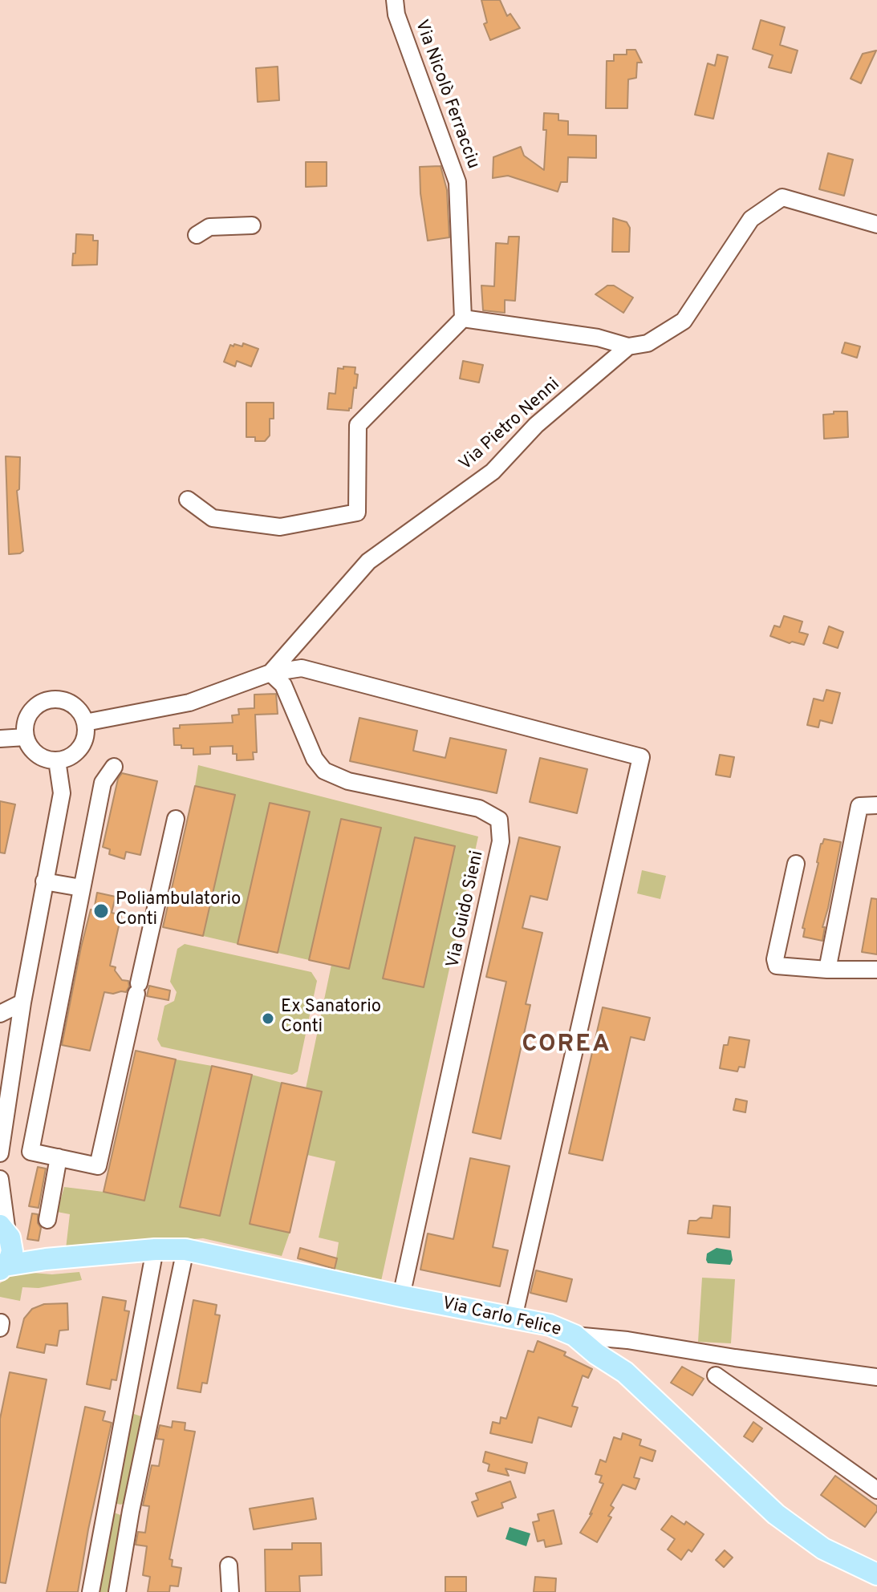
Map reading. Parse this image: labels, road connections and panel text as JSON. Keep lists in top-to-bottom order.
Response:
{
  "streets": {
    "main road": ["Via Carlo Felice"],
    "street": ["Via Nicolò Ferracciu", "Via Pietro Nenni", "Via Guido Sieni"]
  },
  "crossings": [
    ["Via Pietro Nenni", "Via Guido Sieni"],
    ["Via Guido Sieni", "Via Carlo Felice"]
  ],
  "districts": ["COREA"],
  "places": ["Poliambulatorio Conti", "Ex Sanatorio Conti"]
}
